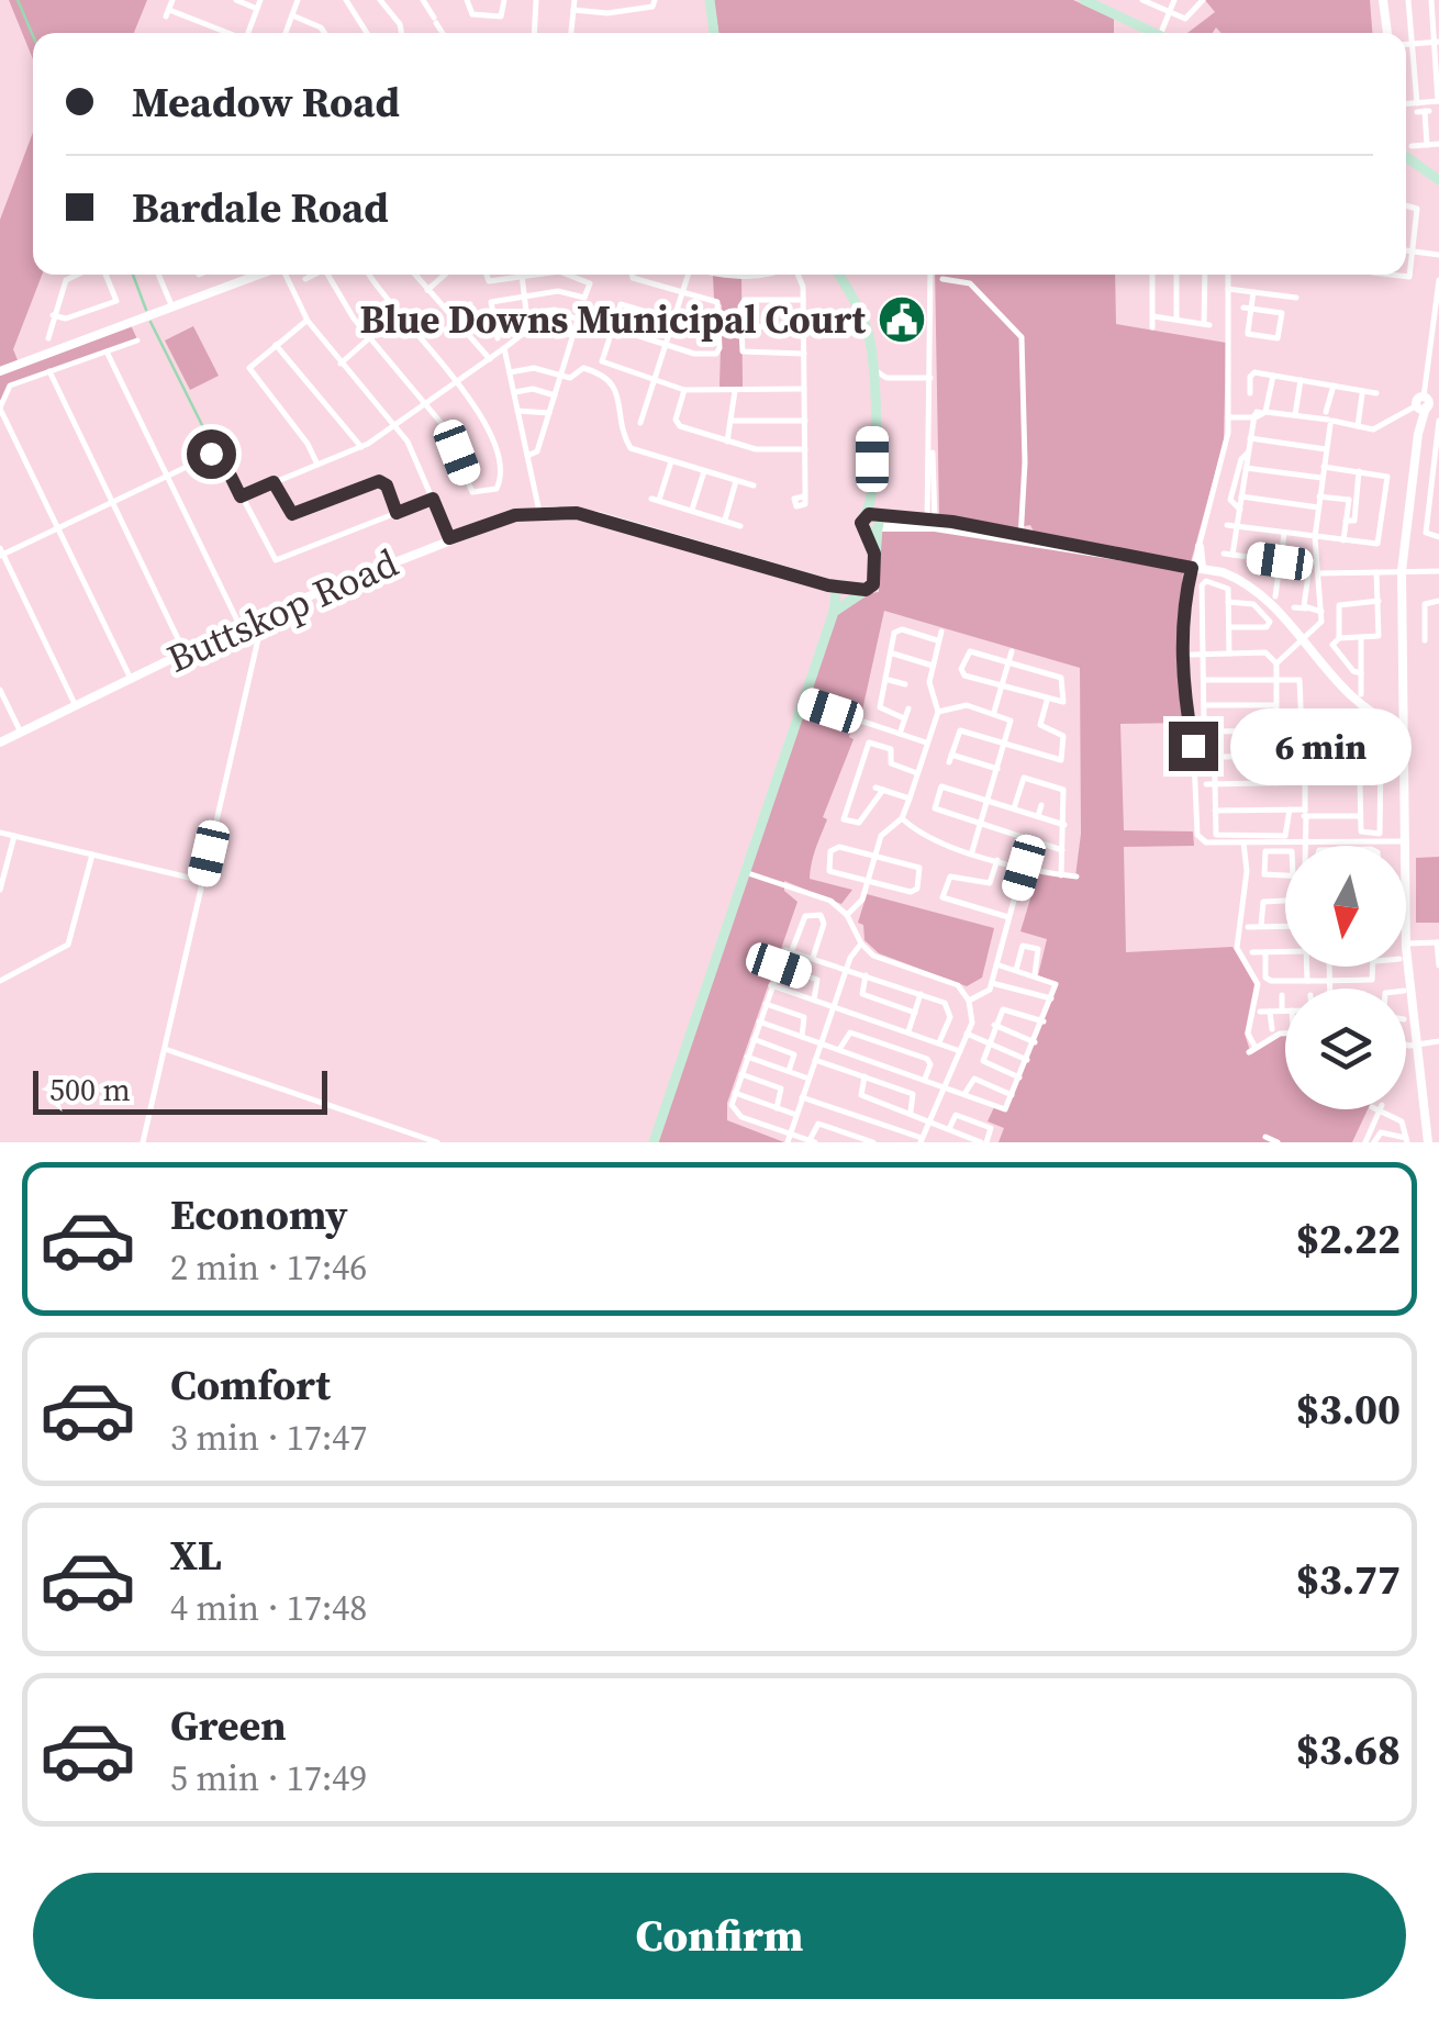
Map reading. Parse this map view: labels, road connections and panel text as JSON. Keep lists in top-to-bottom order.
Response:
{
  "streets": {
    "street": ["Buttskop Road"]
  },
  "places": {
    "public building": ["Blue Downs Municipal Court"]
  },
  "scale_bar": "500 m",
  "north": "bottom",
  "page": {
    "banner": ["Meadow Road", "Bardale Road"],
    "bubble": "6 min",
    "scale": "500 m",
    "list": [
      {
        "name": "Economy",
        "note": "2 min · 17:46",
        "value": "$2.22"
      },
      {
        "name": "Comfort",
        "note": "3 min · 17:47",
        "value": "$3.00"
      },
      {
        "name": "XL",
        "note": "4 min · 17:48",
        "value": "$3.77"
      },
      {
        "name": "Green",
        "note": "5 min · 17:49",
        "value": "$3.68"
      }
    ],
    "buttons": "Confirm"
  }
}
